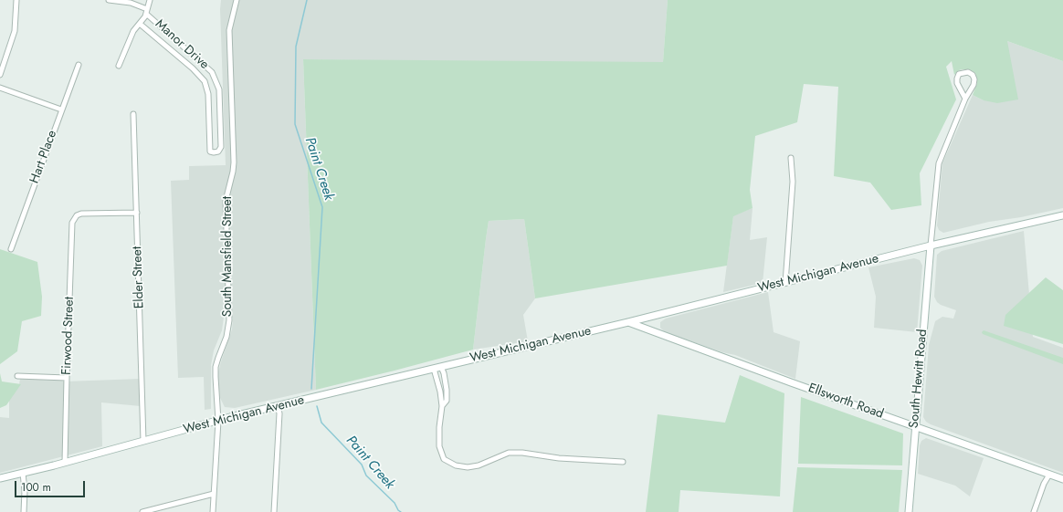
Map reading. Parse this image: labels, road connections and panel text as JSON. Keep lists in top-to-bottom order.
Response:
{
  "streets": {
    "main road": ["West Michigan Avenue", "South Hewitt Road", "Ellsworth Road"],
    "street": [
      "Manor Drive",
      "Hart Place",
      "South Mansfield Street",
      "Elder Street",
      "Firwood Street"
    ]
  },
  "crossings": [
    ["South Mansfield Street", "West Michigan Avenue"],
    ["West Michigan Avenue", "Elder Street"],
    ["West Michigan Avenue", "Firwood Street"],
    ["West Michigan Avenue", "South Hewitt Road"],
    ["West Michigan Avenue", "Ellsworth Road"],
    ["Elder Street", "Firwood Street"],
    ["South Hewitt Road", "Ellsworth Road"]
  ],
  "water": ["Paint Creek"],
  "scale_bar": "100 m"
}
